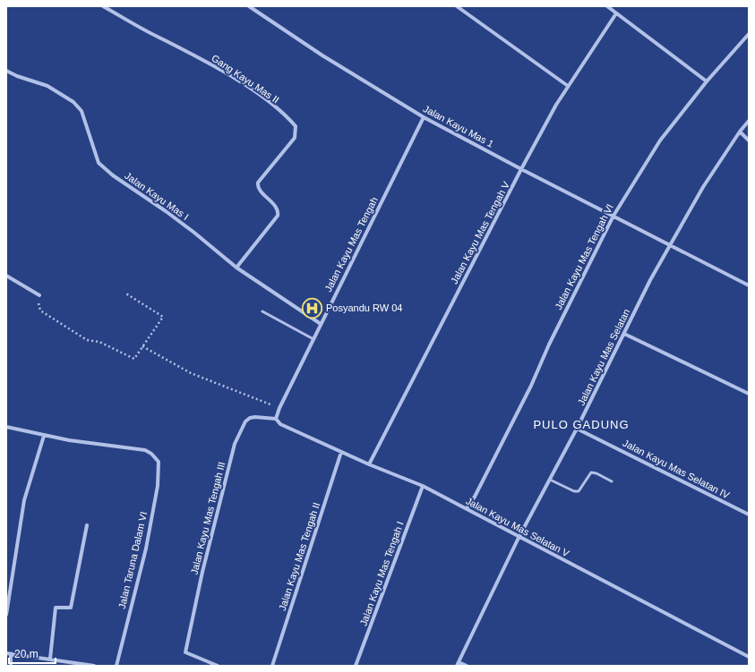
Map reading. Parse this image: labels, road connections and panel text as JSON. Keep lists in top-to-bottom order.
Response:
{
  "streets": {
    "street": [
      "Gang Kayu Mas II",
      "Jalan Kayu Mas 1",
      "Jalan Kayu Mas I",
      "Jalan Kayu Mas Tengah V",
      "Jalan Kayu Mas Tengah",
      "Jalan Kayu Mas Tengah VI",
      "Jalan Kayu Mas Selatan",
      "Jalan Kayu Mas Selatan IV",
      "Jalan Kayu Mas Tengah III",
      "Jalan Kayu Mas Selatan V",
      "Jalan Kayu Mas Tengah II",
      "Jalan Taruna Dalam VI",
      "Jalan Kayu Mas Tengah I"
    ]
  },
  "crossings": [
    ["Gang Kayu Mas II", "Jalan Kayu Mas I"],
    ["Jalan Kayu Mas 1", "Jalan Kayu Mas Tengah V"],
    ["Jalan Kayu Mas 1", "Jalan Kayu Mas Tengah"],
    ["Jalan Kayu Mas 1", "Jalan Kayu Mas Tengah VI"],
    ["Jalan Kayu Mas 1", "Jalan Kayu Mas Selatan"],
    ["Jalan Kayu Mas I", "Jalan Kayu Mas Tengah"],
    ["Jalan Kayu Mas Tengah V", "Jalan Kayu Mas Selatan V"],
    ["Jalan Kayu Mas Tengah", "Jalan Kayu Mas Tengah III"],
    ["Jalan Kayu Mas Tengah", "Jalan Kayu Mas Selatan V"],
    ["Jalan Kayu Mas Tengah VI", "Jalan Kayu Mas Selatan V"],
    ["Jalan Kayu Mas Selatan", "Jalan Kayu Mas Selatan IV"],
    ["Jalan Kayu Mas Selatan", "Jalan Kayu Mas Selatan V"],
    ["Jalan Kayu Mas Tengah III", "Jalan Kayu Mas Selatan V"],
    ["Jalan Kayu Mas Selatan V", "Jalan Kayu Mas Tengah II"],
    ["Jalan Kayu Mas Selatan V", "Jalan Kayu Mas Tengah I"]
  ],
  "districts": ["PULO GADUNG"],
  "places": {
    "hospital": ["Posyandu RW 04"]
  },
  "scale_bar": "20 m"
}
